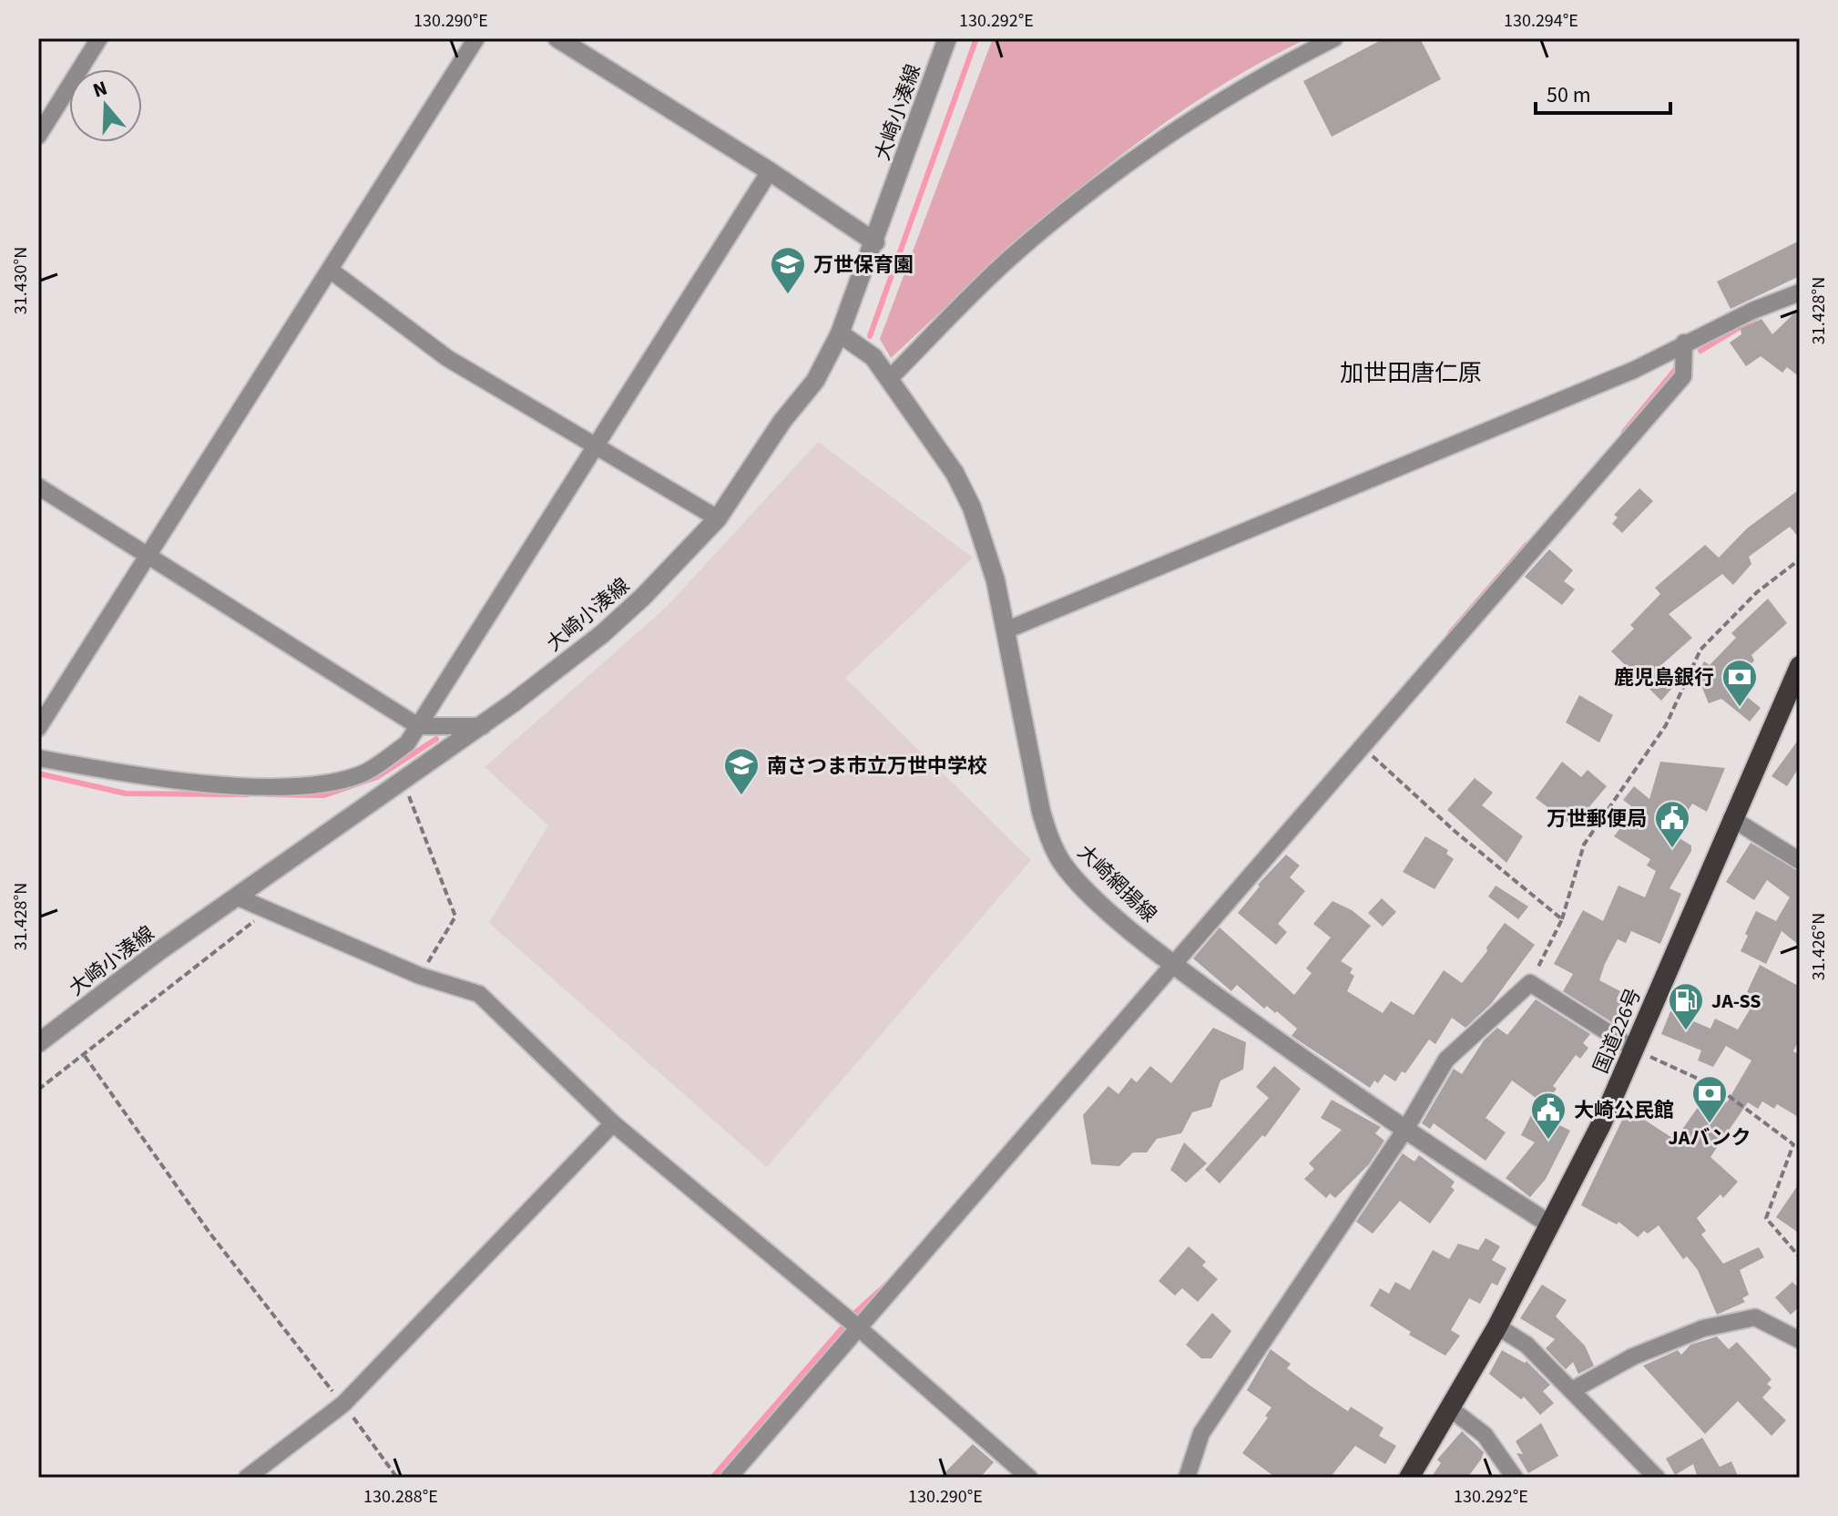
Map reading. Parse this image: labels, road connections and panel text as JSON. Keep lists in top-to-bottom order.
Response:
{
  "streets": {
    "highway": ["国道226号"],
    "street": ["大崎小湊線", "大崎網揚線"]
  },
  "crossings": [
    ["大崎小湊線", "大崎網揚線"],
    ["大崎網揚線", "国道226号"]
  ],
  "districts": ["加世田唐仁原"],
  "places": {
    "school or university": ["万世保育園", "南さつま市立万世中学校"],
    "bank": ["鹿児島銀行", "JAバンク"],
    "public building": ["万世郵便局", "大崎公民館"],
    "fuel station": ["JA-SS"]
  },
  "scale_bar": "50 m",
  "north": "top",
  "coordinates": [
    "130.290°E",
    "130.292°E",
    "130.294°E",
    "31.430°N",
    "31.428°N",
    "31.426°N",
    "130.288°E"
  ]
}
